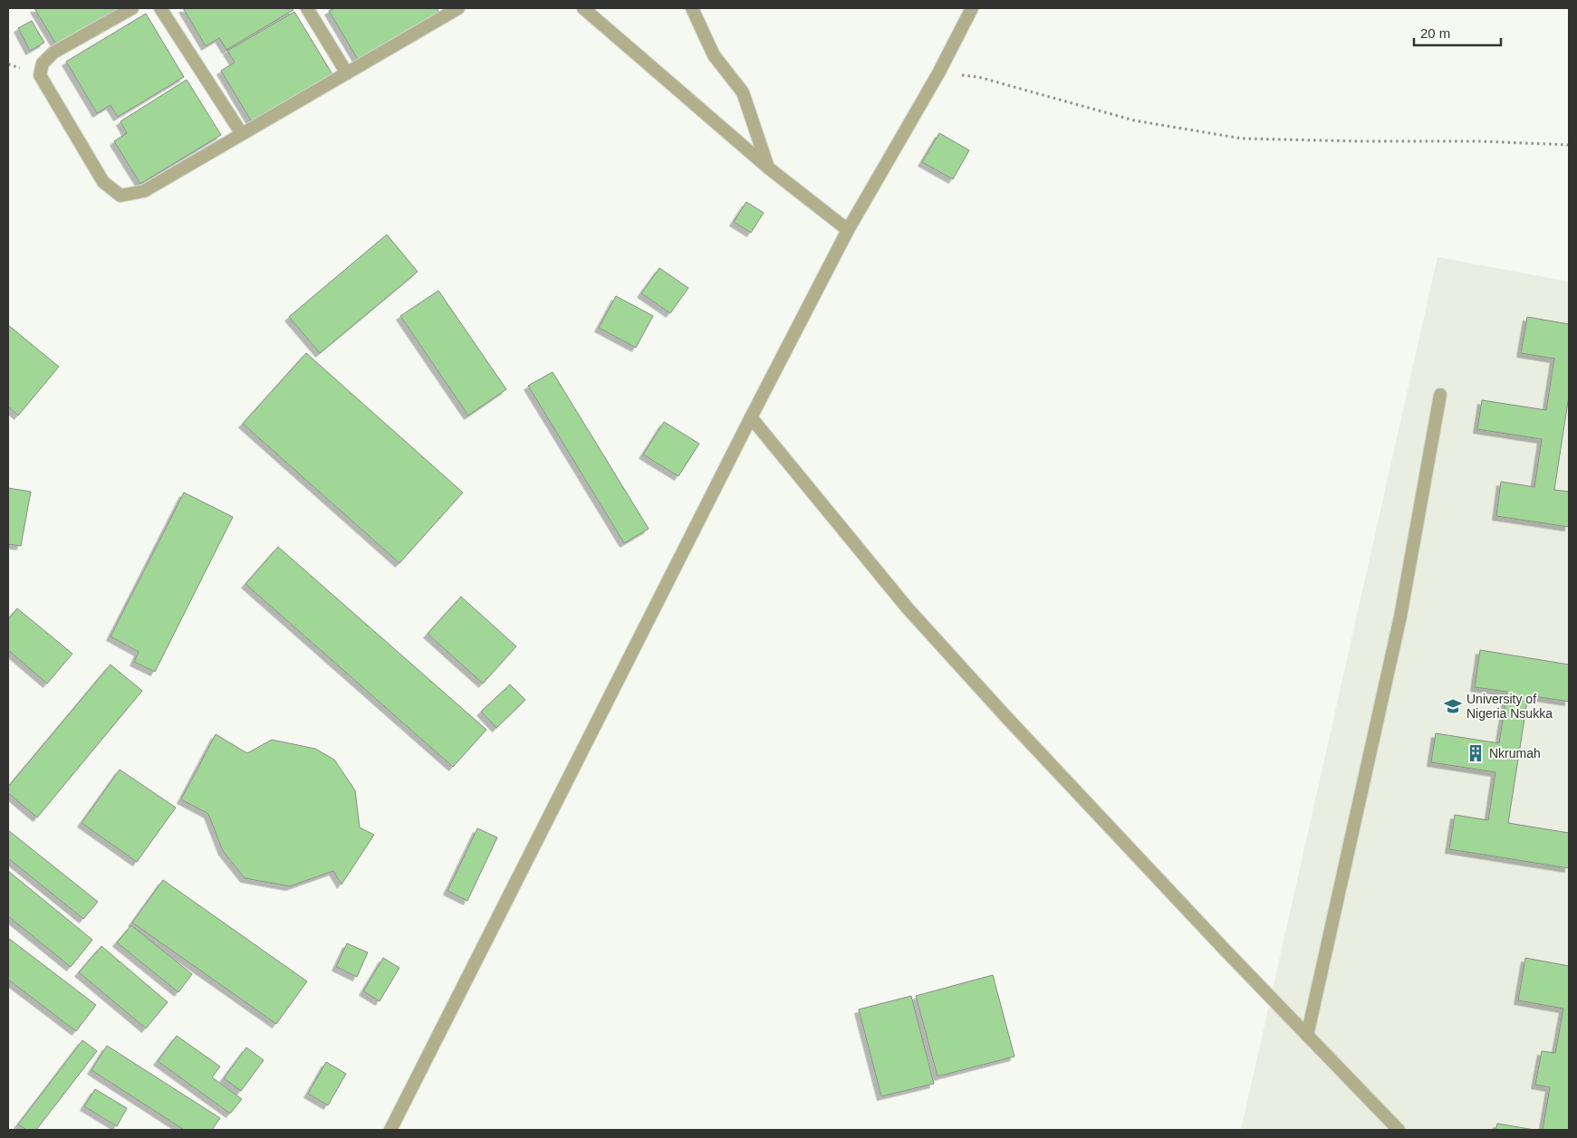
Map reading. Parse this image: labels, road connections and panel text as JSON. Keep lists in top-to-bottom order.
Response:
{
  "places": {
    "school or university": ["University of Nigeria Nsukka"],
    "building": ["Nkrumah"]
  },
  "scale_bar": "20 m"
}
